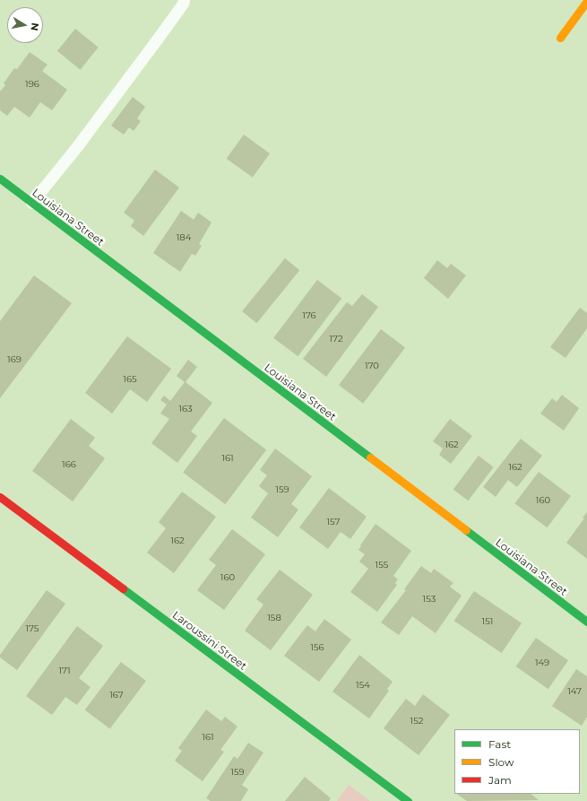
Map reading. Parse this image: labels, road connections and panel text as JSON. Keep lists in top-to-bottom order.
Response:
{
  "streets": {
    "main road": ["Louisiana Street", "Laroussini Street"]
  },
  "house_numbers": [
    "196",
    "184",
    "176",
    "172",
    "169",
    "170",
    "165",
    "163",
    "162",
    "161",
    "166",
    "162",
    "159",
    "160",
    "157",
    "162",
    "155",
    "160",
    "153",
    "158",
    "151",
    "175",
    "156",
    "149",
    "171",
    "154",
    "147",
    "167",
    "152",
    "161",
    "159"
  ],
  "legend": ["Fast", "Slow", "Jam"],
  "north": "right"
}
